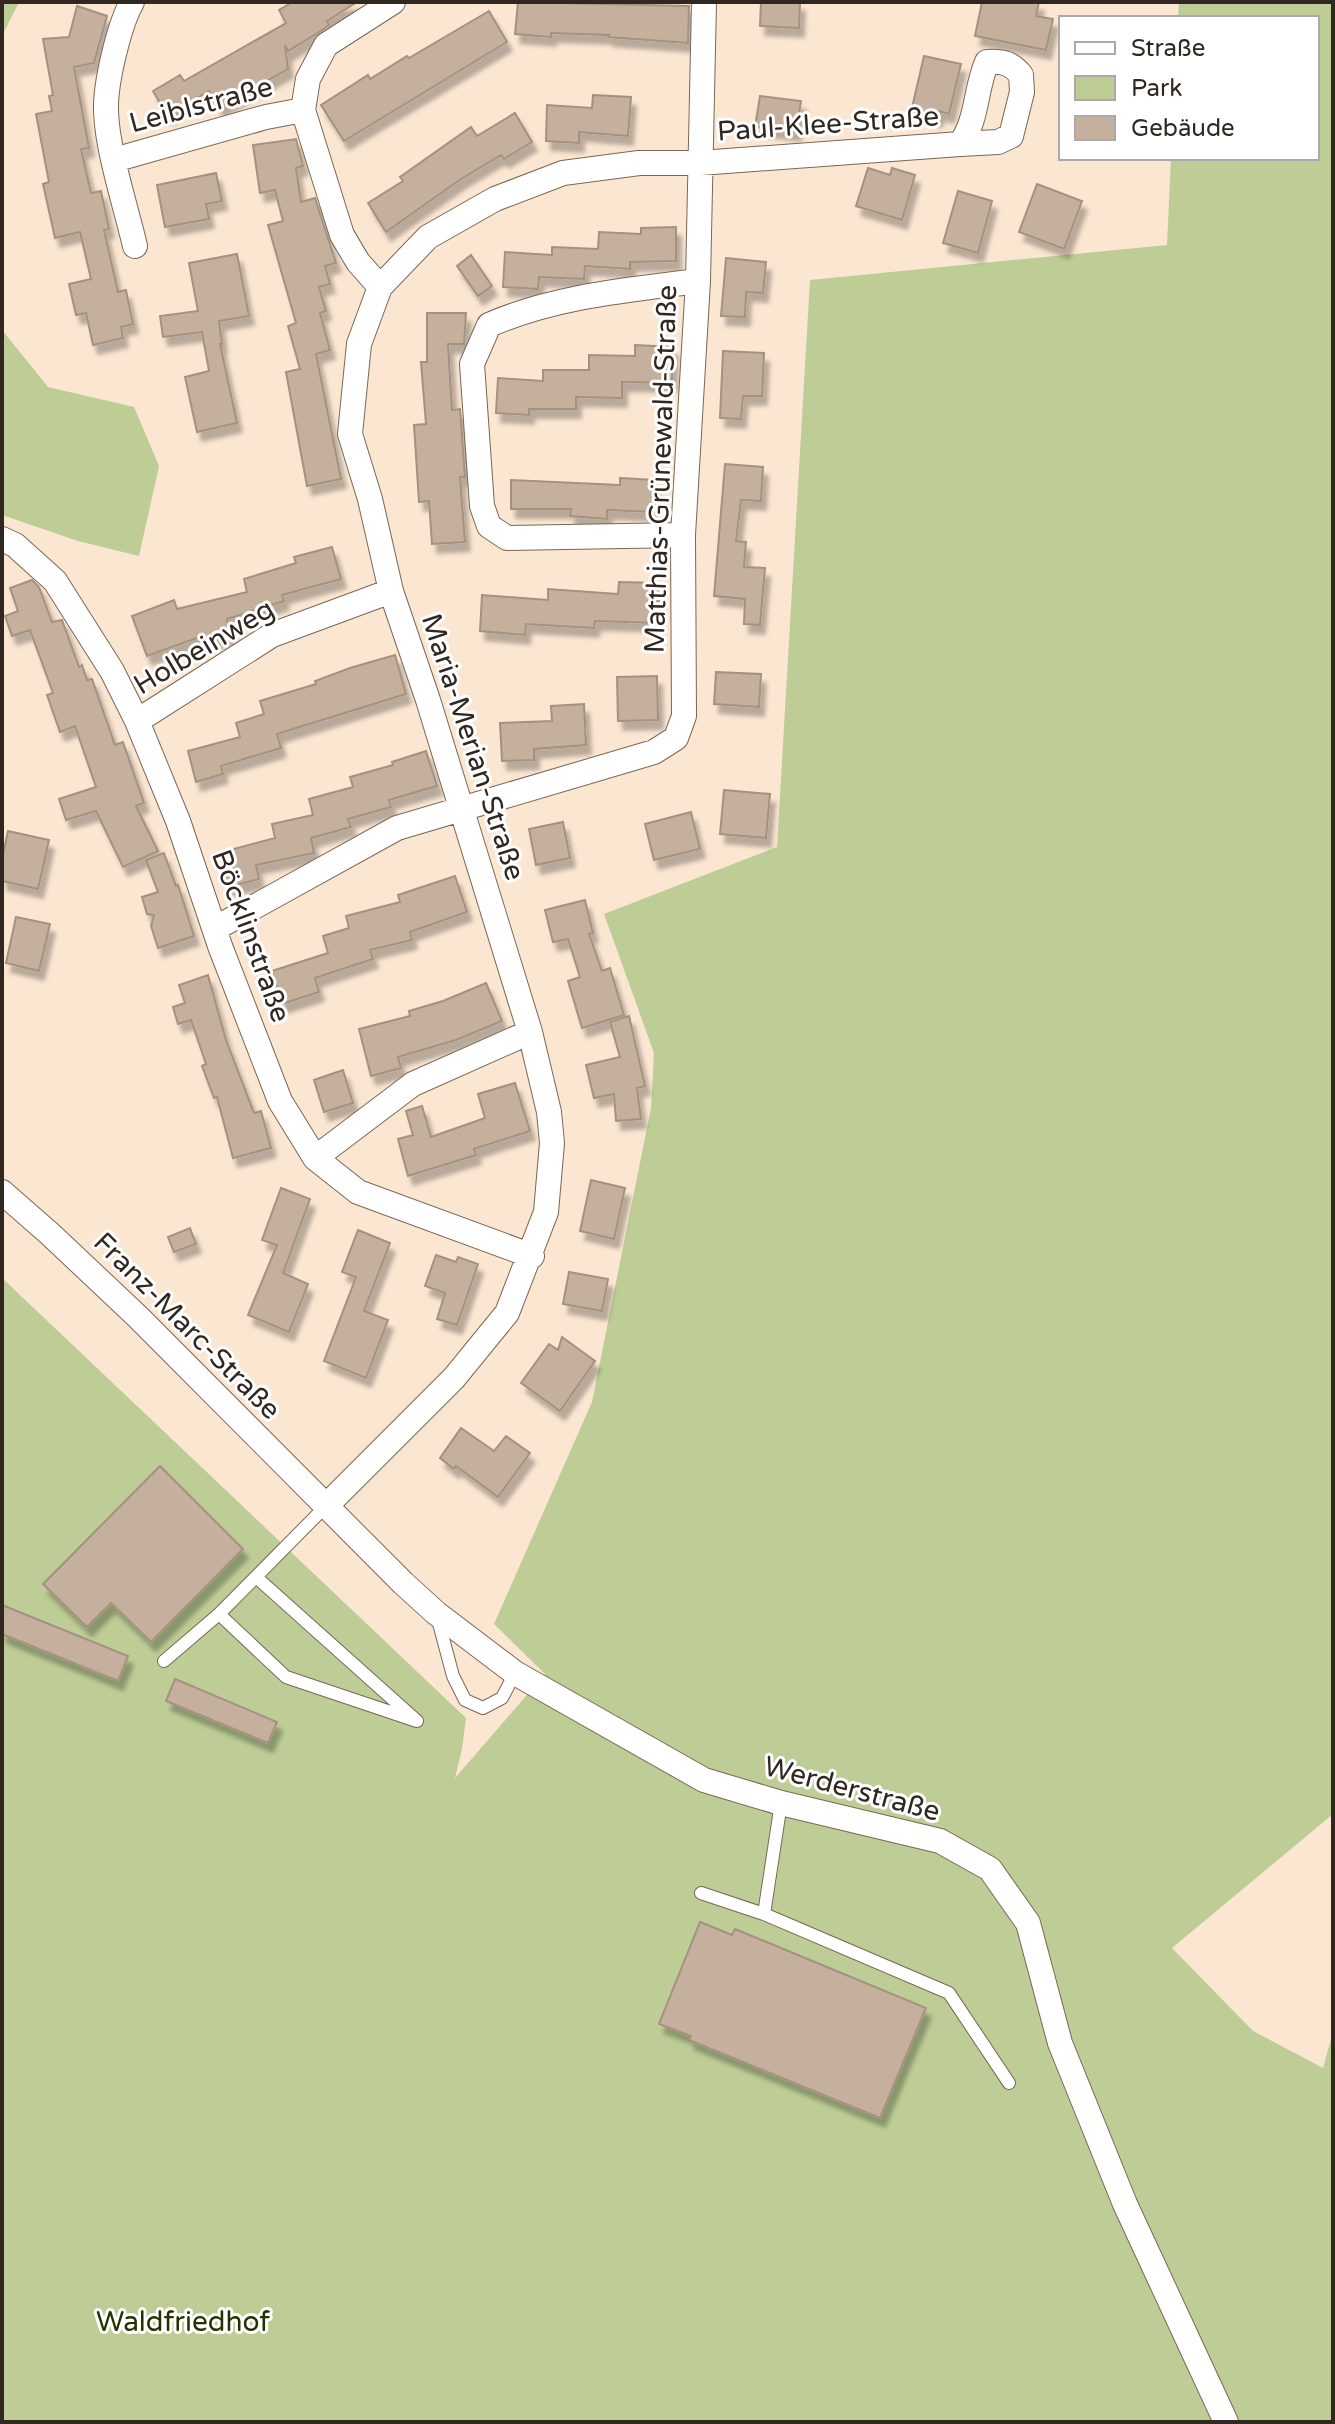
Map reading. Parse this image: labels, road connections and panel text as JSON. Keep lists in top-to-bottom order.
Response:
{
  "streets": {
    "street": [
      "Leiblstraße",
      "Paul-Klee-Straße",
      "Matthias-Grünewald-Straße",
      "Holbeinweg",
      "Maria-Merian-Straße",
      "Böcklinstraße",
      "Franz-Marc-Straße",
      "Werderstraße"
    ]
  },
  "crossings": [
    ["Paul-Klee-Straße", "Matthias-Grünewald-Straße"],
    ["Paul-Klee-Straße", "Maria-Merian-Straße"],
    ["Matthias-Grünewald-Straße", "Maria-Merian-Straße"],
    ["Matthias-Grünewald-Straße", "Böcklinstraße"],
    ["Holbeinweg", "Maria-Merian-Straße"],
    ["Holbeinweg", "Böcklinstraße"],
    ["Maria-Merian-Straße", "Böcklinstraße"],
    ["Maria-Merian-Straße", "Franz-Marc-Straße"],
    ["Maria-Merian-Straße", "Werderstraße"],
    ["Franz-Marc-Straße", "Werderstraße"]
  ],
  "parks": ["Waldfriedhof"],
  "legend": ["Straße", "Park", "Gebäude"]
}
